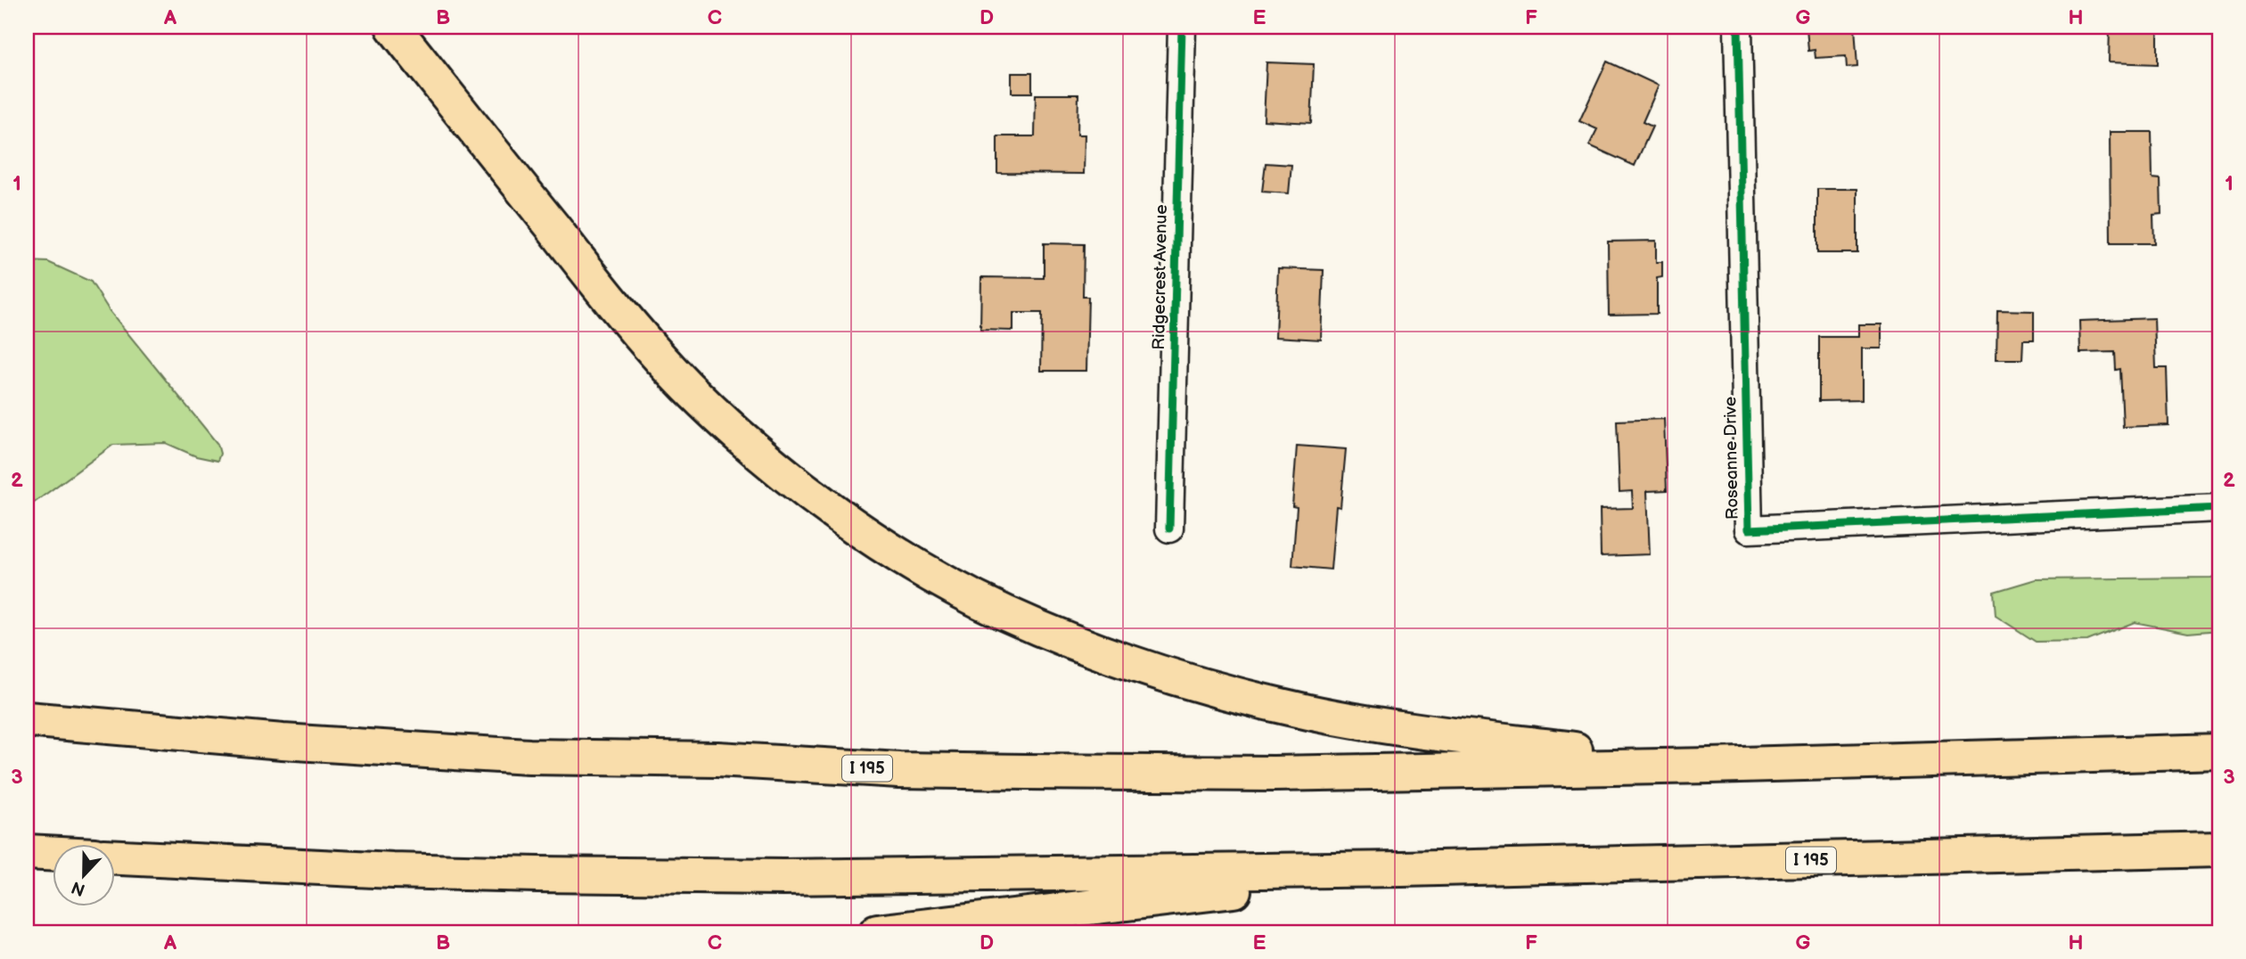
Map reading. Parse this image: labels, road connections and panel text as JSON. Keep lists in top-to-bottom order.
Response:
{
  "streets": {
    "highway": ["I 195"],
    "street": ["Ridgecrest Avenue", "Roseanne Drive"]
  },
  "north": "bottom",
  "grid": {
    "columns": [
      "A",
      "B",
      "C",
      "D",
      "E",
      "F",
      "G",
      "H"
    ],
    "rows": ["1", "2", "3"]
  }
}
